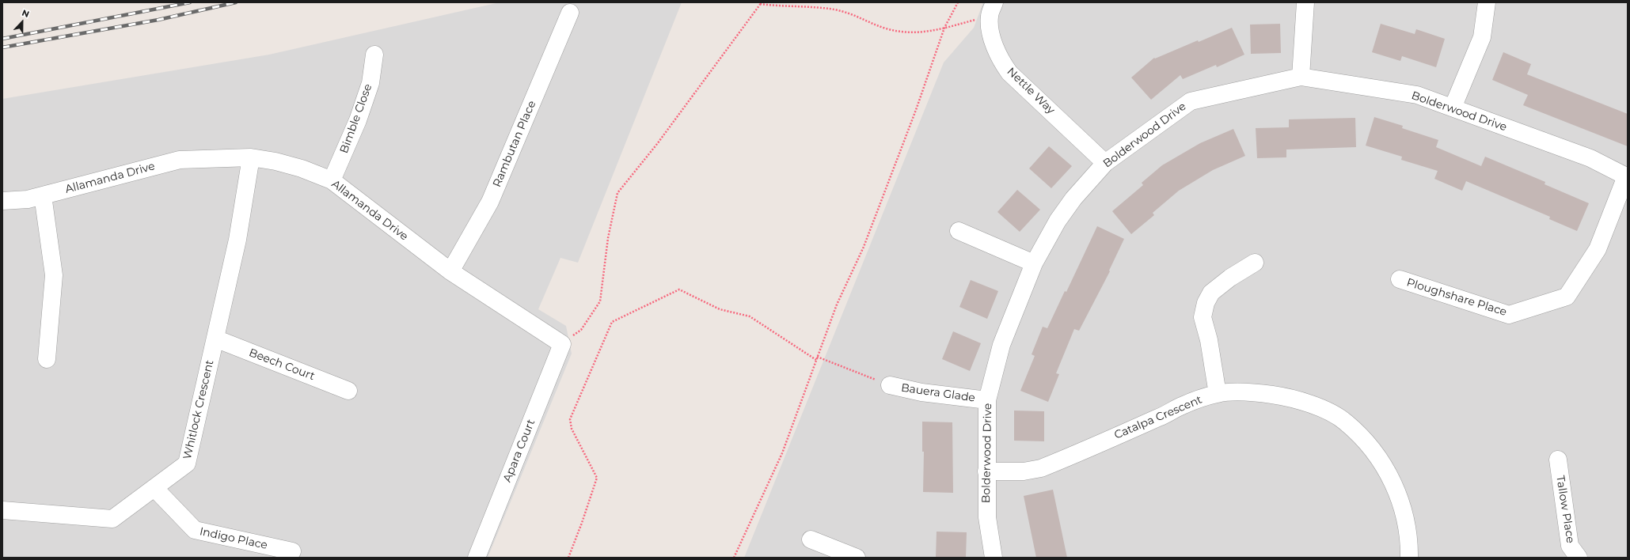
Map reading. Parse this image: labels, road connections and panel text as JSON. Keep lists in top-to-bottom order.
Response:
{
  "streets": {
    "street": [
      "Nettle Way",
      "Bolderwood Drive",
      "Bimble Close",
      "Rambutan Place",
      "Allamanda Drive",
      "Ploughshare Place",
      "Beech Court",
      "Bauera Glade",
      "Whitlock Crescent",
      "Catalpa Crescent",
      "Apara Court",
      "Tallow Place",
      "Indigo Place"
    ]
  },
  "crossings": [
    ["Nettle Way", "Bolderwood Drive"],
    ["Bolderwood Drive", "Ploughshare Place"],
    ["Bolderwood Drive", "Bauera Glade"],
    ["Bolderwood Drive", "Catalpa Crescent"],
    ["Bimble Close", "Allamanda Drive"],
    ["Rambutan Place", "Allamanda Drive"],
    ["Allamanda Drive", "Whitlock Crescent"],
    ["Allamanda Drive", "Apara Court"],
    ["Beech Court", "Whitlock Crescent"],
    ["Whitlock Crescent", "Indigo Place"]
  ],
  "north": "top"
}
